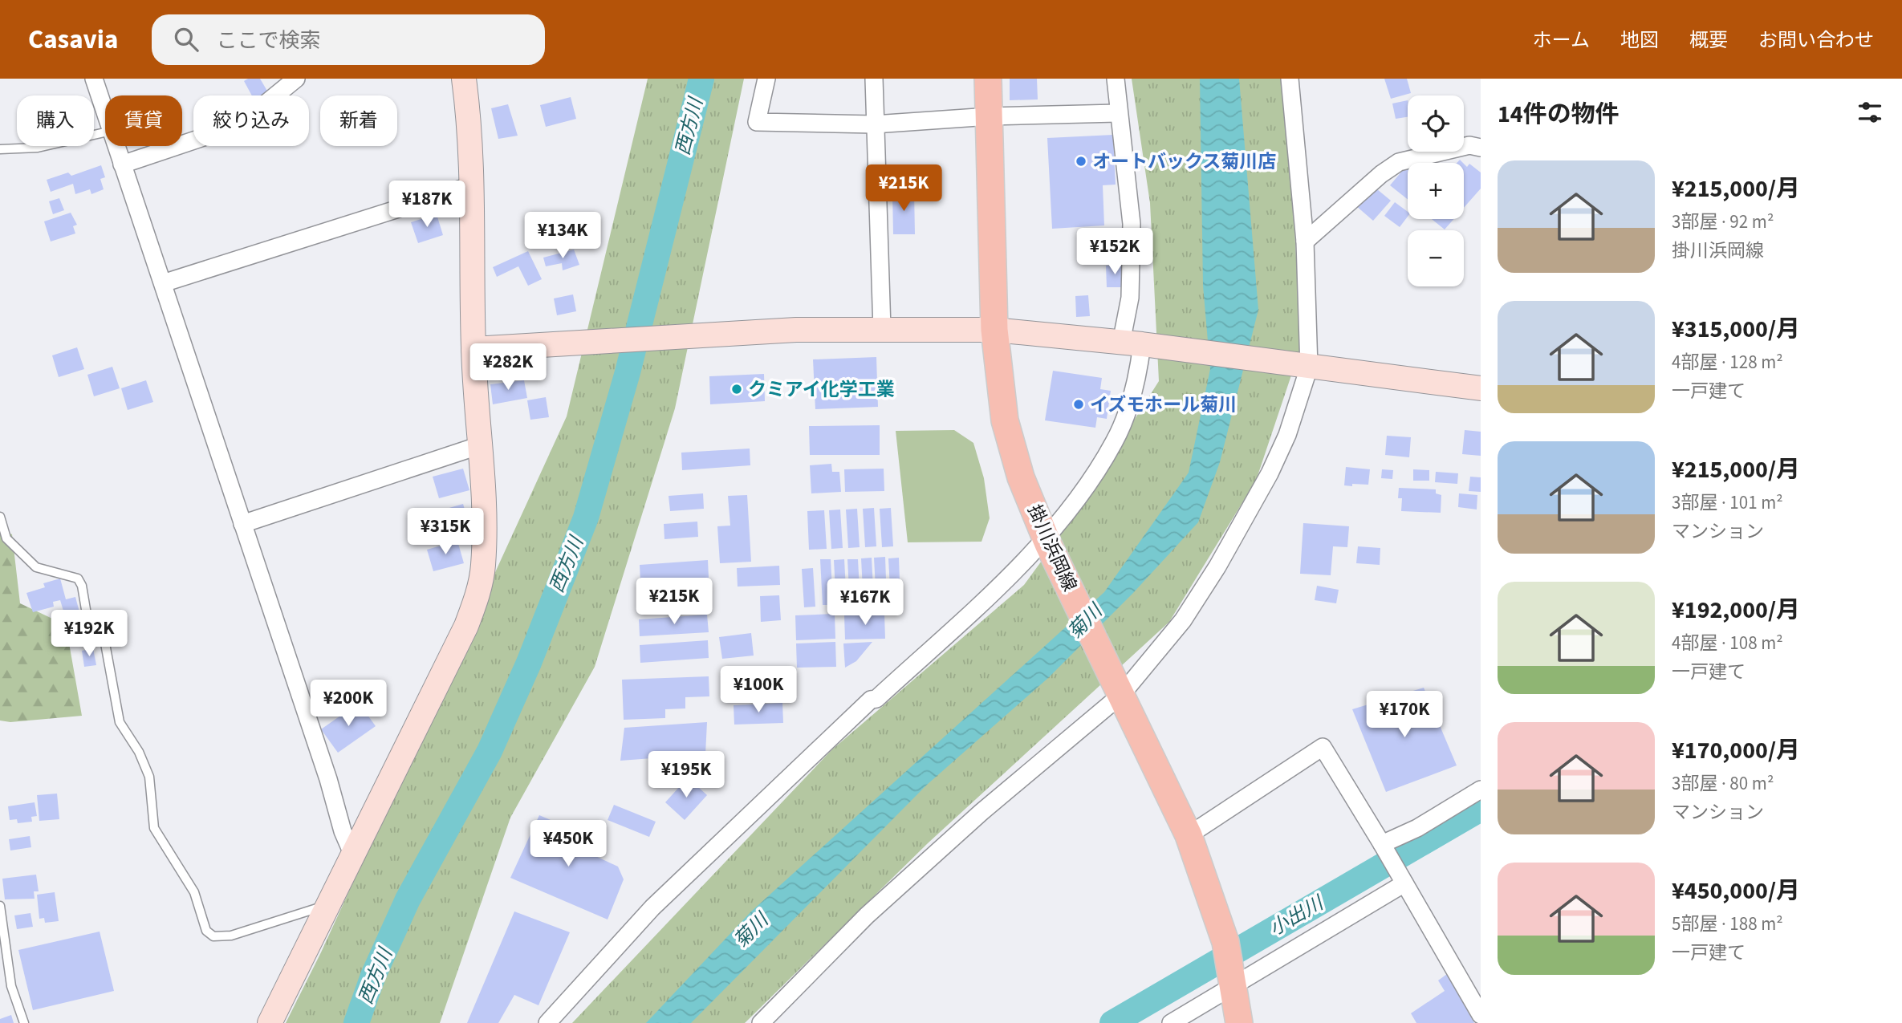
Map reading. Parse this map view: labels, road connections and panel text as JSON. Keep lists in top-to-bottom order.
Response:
{
  "streets": {
    "main road": ["掛川浜岡線"]
  },
  "water": ["西方川", "菊川", "小出川"],
  "places": ["オートバックス菊川店", "クミアイ化学工業", "イズモホール菊川"],
  "page": {
    "header": "Casavia",
    "search": "ここで検索",
    "nav": [
      "ホーム",
      "地図",
      "概要",
      "お問い合わせ"
    ],
    "heading": "14件の物件",
    "map_buttons": ["+", "−"],
    "chip": [
      "購入",
      "賃貸",
      "絞り込み",
      "新着"
    ],
    "list": [
      {
        "name": "¥215,000/月",
        "note": "3部屋 · 92 m² · 掛川浜岡線"
      },
      {
        "name": "¥315,000/月",
        "note": "4部屋 · 128 m² · 一戸建て"
      },
      {
        "name": "¥215,000/月",
        "note": "3部屋 · 101 m² · マンション"
      },
      {
        "name": "¥192,000/月",
        "note": "4部屋 · 108 m² · 一戸建て"
      },
      {
        "name": "¥170,000/月",
        "note": "3部屋 · 80 m² · マンション"
      },
      {
        "name": "¥450,000/月",
        "note": "5部屋 · 188 m² · 一戸建て"
      }
    ],
    "price": [
      "¥215K",
      "¥187K",
      "¥134K",
      "¥152K",
      "¥282K",
      "¥315K",
      "¥215K",
      "¥167K",
      "¥192K",
      "¥100K",
      "¥200K",
      "¥170K",
      "¥195K",
      "¥450K"
    ]
  }
}
